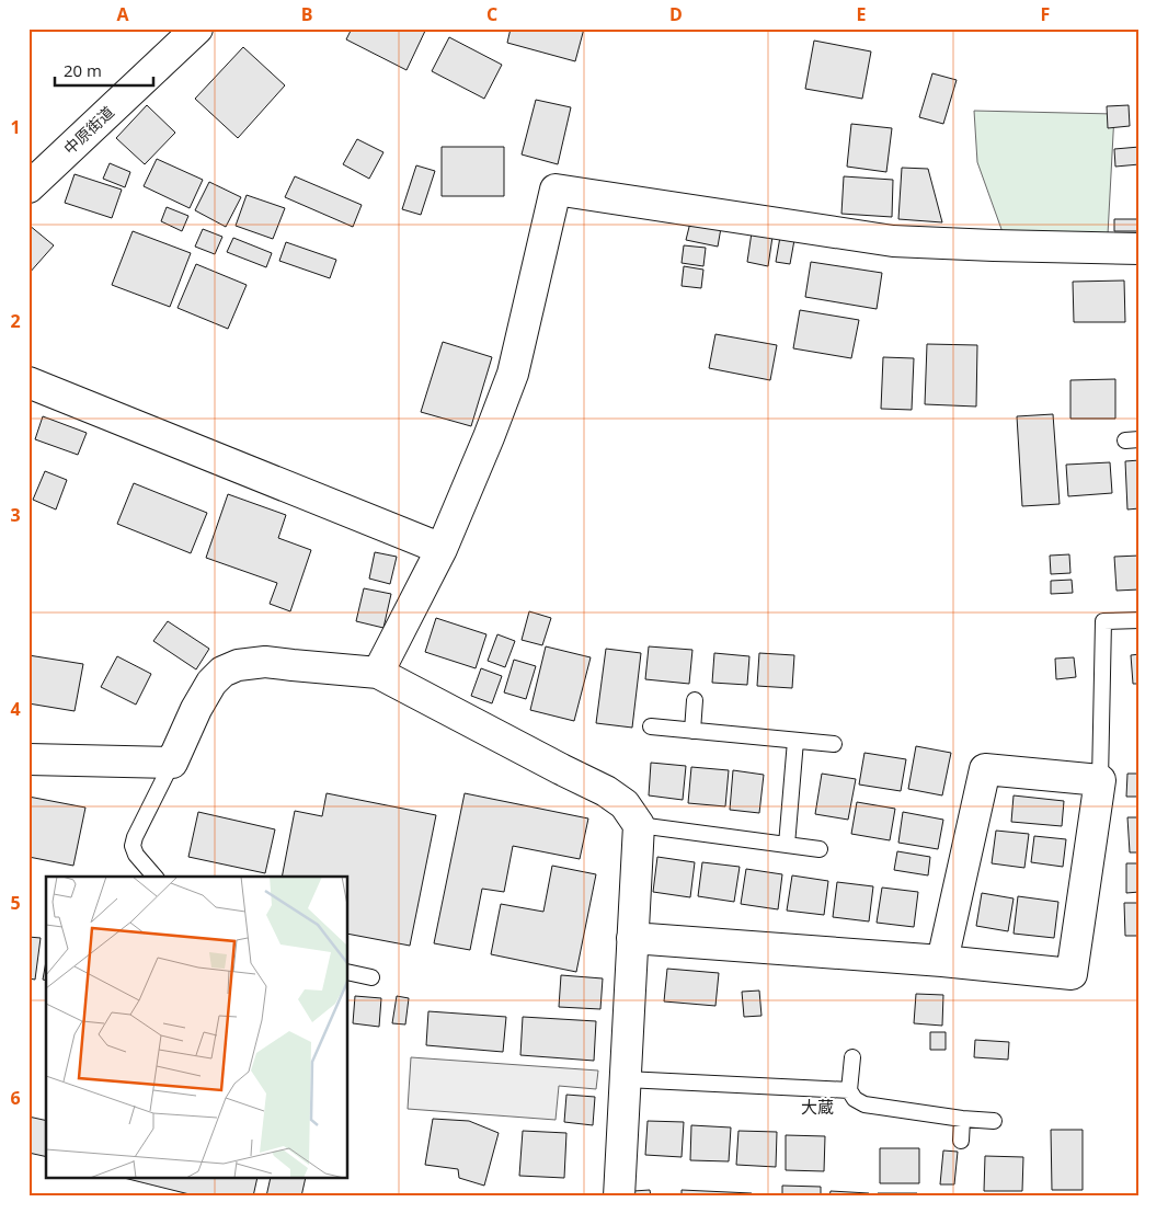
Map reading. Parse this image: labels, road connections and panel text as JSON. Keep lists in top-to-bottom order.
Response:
{
  "streets": {
    "street": ["中原街道"]
  },
  "districts": ["大蔵"],
  "scale_bar": "20 m",
  "grid": {
    "columns": [
      "A",
      "B",
      "C",
      "D",
      "E",
      "F"
    ],
    "rows": [
      "1",
      "2",
      "3",
      "4",
      "5",
      "6"
    ]
  }
}
